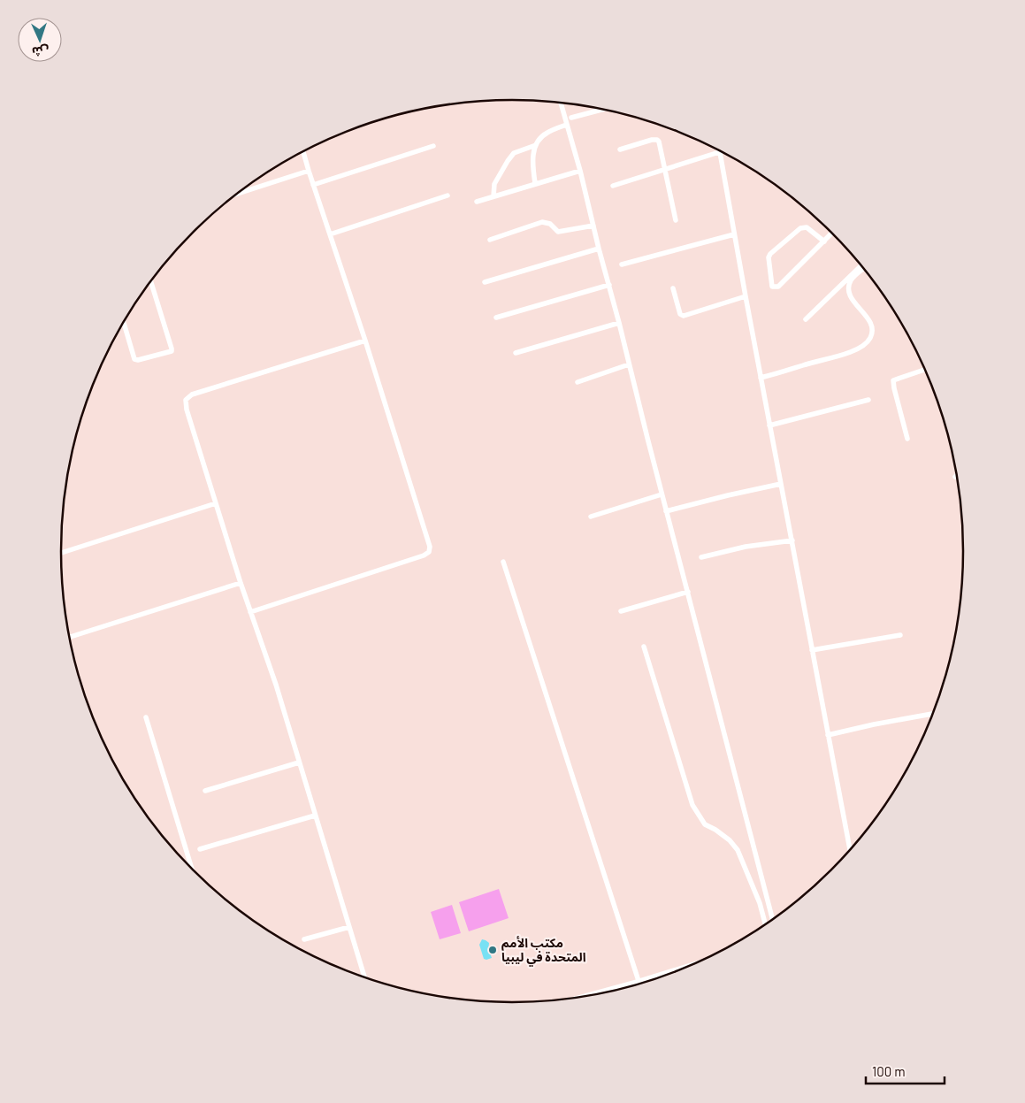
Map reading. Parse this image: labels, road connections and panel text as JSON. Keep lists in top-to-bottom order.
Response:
{
  "places": ["مكتب الأمم المتحدة في ليبيا"],
  "scale_bar": "100 m",
  "north": "bottom"
}
